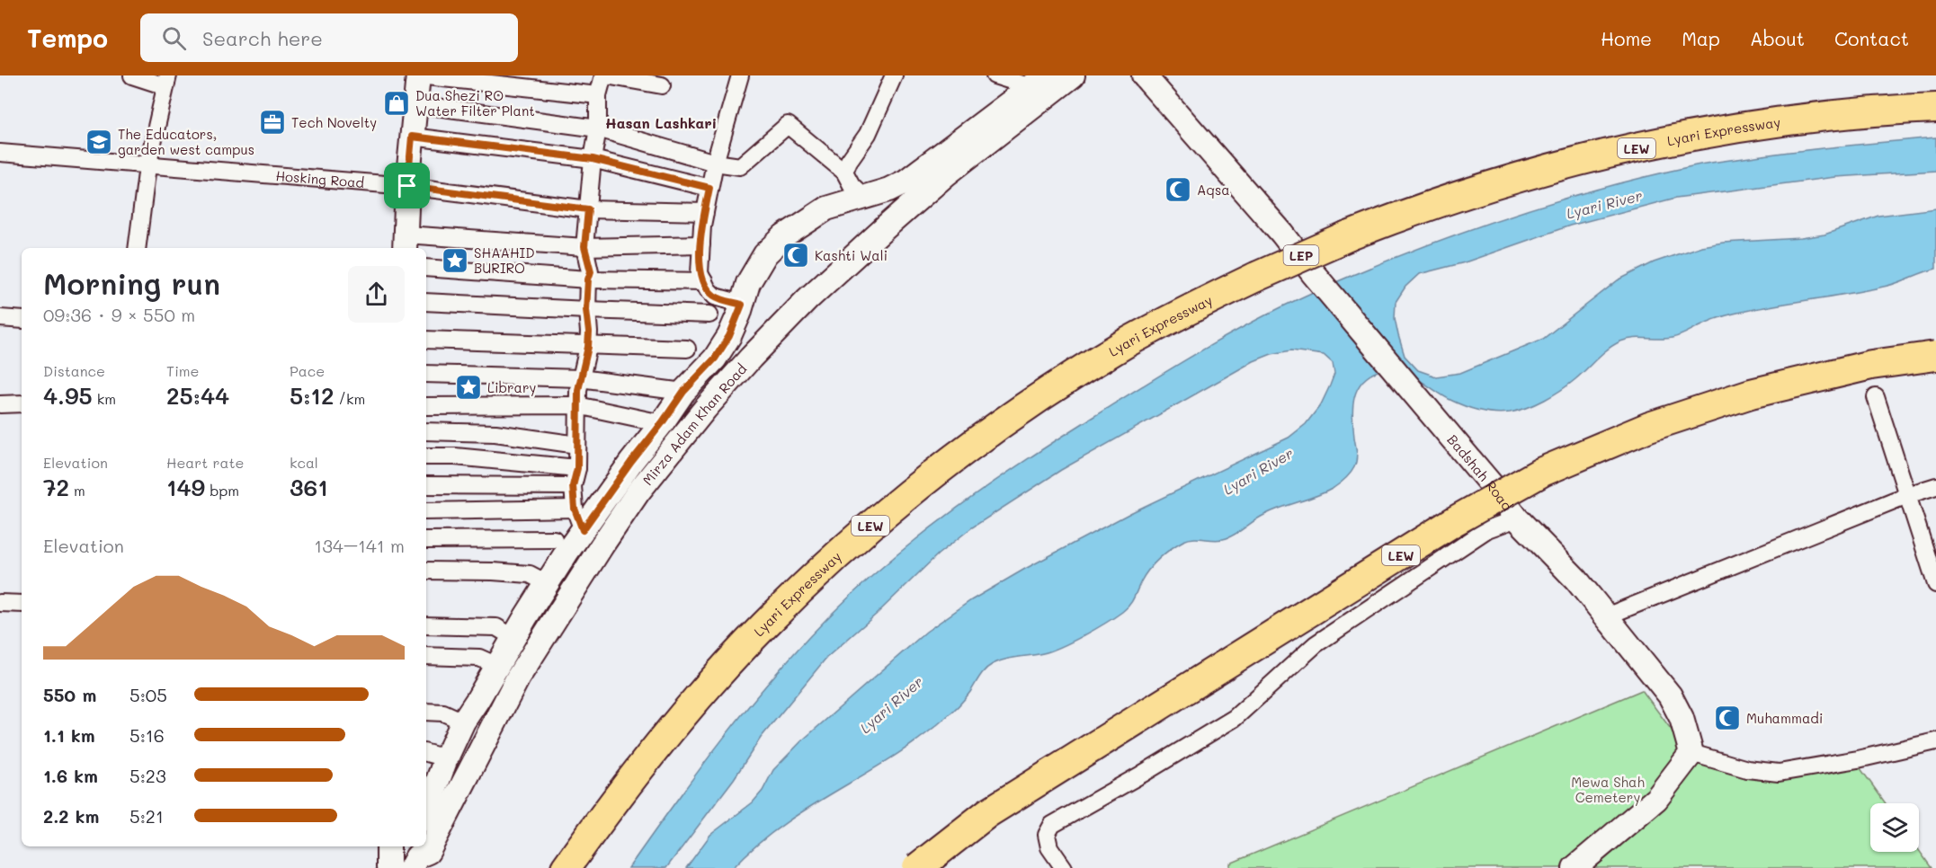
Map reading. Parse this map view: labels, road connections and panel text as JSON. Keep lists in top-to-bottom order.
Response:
{
  "streets": {
    "highway": ["Lyari Expressway", "LEW", "LEP"],
    "main road": ["Mirza Adam Khan Road", "Badshah Road"],
    "street": ["Hosking Road"]
  },
  "districts": ["Hasan Lashkari"],
  "water": ["Lyari River"],
  "parks": ["Mewa Shah Cemetery"],
  "places": {
    "shop": ["Dua Shezi RO Water Filter Plant"],
    "office": ["Tech Novelty"],
    "school or university": ["The Educators, garden west campus"],
    "mosque": ["Aqsa", "Kashti Wali", "Muhammadi"],
    "place": ["SHAAHID BURIRO", "Library"]
  },
  "page": {
    "header": "Tempo",
    "search": "Search here",
    "nav": [
      "Home",
      "Map",
      "About",
      "Contact"
    ],
    "heading": ["Morning run", "09:36 · 9 × 550 m"],
    "stats": [
      ["Distance", "4.95 km"],
      ["Time", "25:44"],
      ["Pace", "5:12 /km"],
      ["Elevation", "72 m"],
      ["Heart rate", "149 bpm"],
      ["kcal", "361"]
    ],
    "chart": ["Elevation", "134–141 m"],
    "list": [
      {
        "name": "550 m",
        "note": "5:05"
      },
      {
        "name": "1.1 km",
        "note": "5:16"
      },
      {
        "name": "1.6 km",
        "note": "5:23"
      },
      {
        "name": "2.2 km",
        "note": "5:21"
      }
    ]
  }
}
